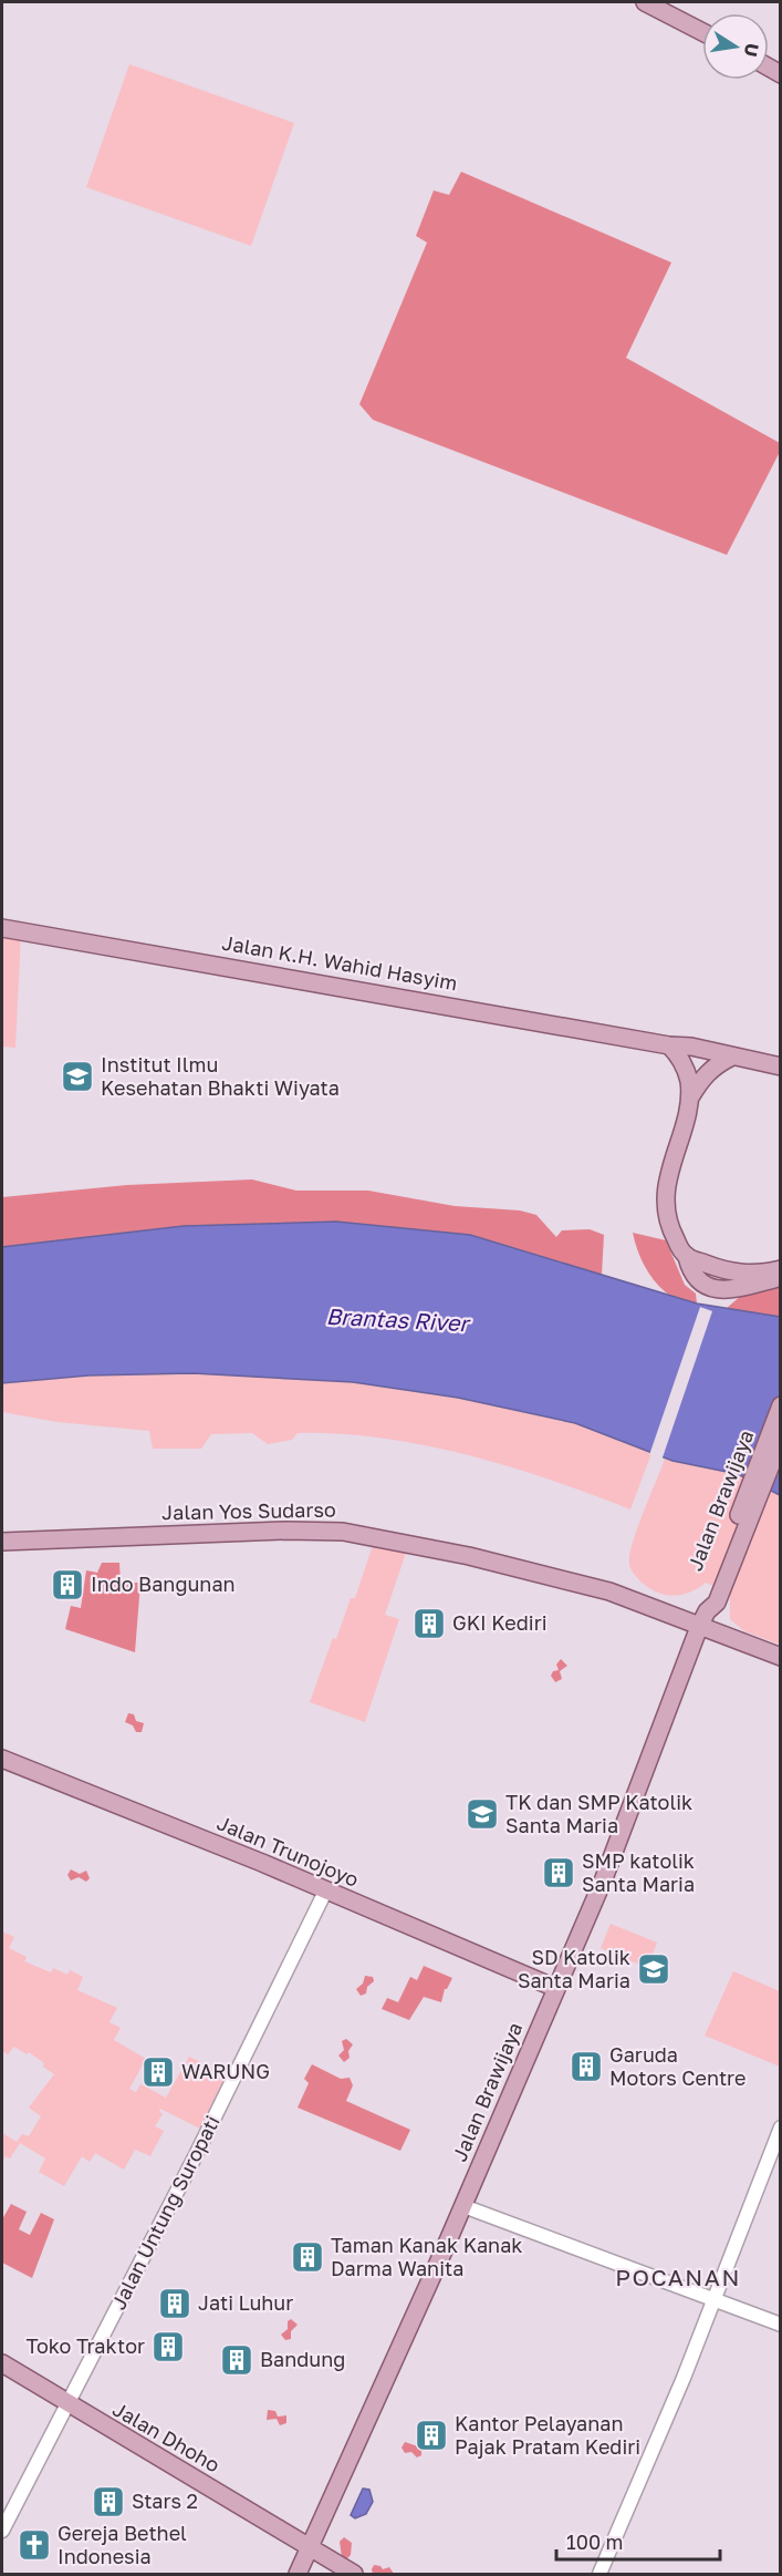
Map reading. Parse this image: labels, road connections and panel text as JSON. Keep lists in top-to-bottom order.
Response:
{
  "streets": {
    "main road": [
      "Jalan K.H. Wahid Hasyim",
      "Jalan Brawijaya",
      "Jalan Yos Sudarso",
      "Jalan Trunojoyo",
      "Jalan Dhoho"
    ],
    "street": ["Jalan Untung Suropati"]
  },
  "crossings": [
    ["Jalan Brawijaya", "Jalan Yos Sudarso"],
    ["Jalan Brawijaya", "Jalan Trunojoyo"],
    ["Jalan Brawijaya", "Jalan Dhoho"],
    ["Jalan Trunojoyo", "Jalan Untung Suropati"],
    ["Jalan Untung Suropati", "Jalan Dhoho"]
  ],
  "districts": ["POCANAN"],
  "water": ["Brantas River"],
  "places": {
    "school or university": ["Institut Ilmu Kesehatan Bhakti Wiyata", "TK dan SMP Katolik Santa Maria", "SD Katolik Santa Maria"],
    "building": [
      "Indo Bangunan",
      "GKI Kediri",
      "SMP katolik Santa Maria",
      "Garuda Motors Centre",
      "WARUNG",
      "Taman Kanak Kanak Darma Wanita",
      "Jati Luhur",
      "Toko Traktor",
      "Bandung",
      "Kantor Pelayanan Pajak Pratam Kediri",
      "Stars 2"
    ],
    "church": ["Gereja Bethel Indonesia"]
  },
  "scale_bar": "100 m",
  "north": "right"
}
